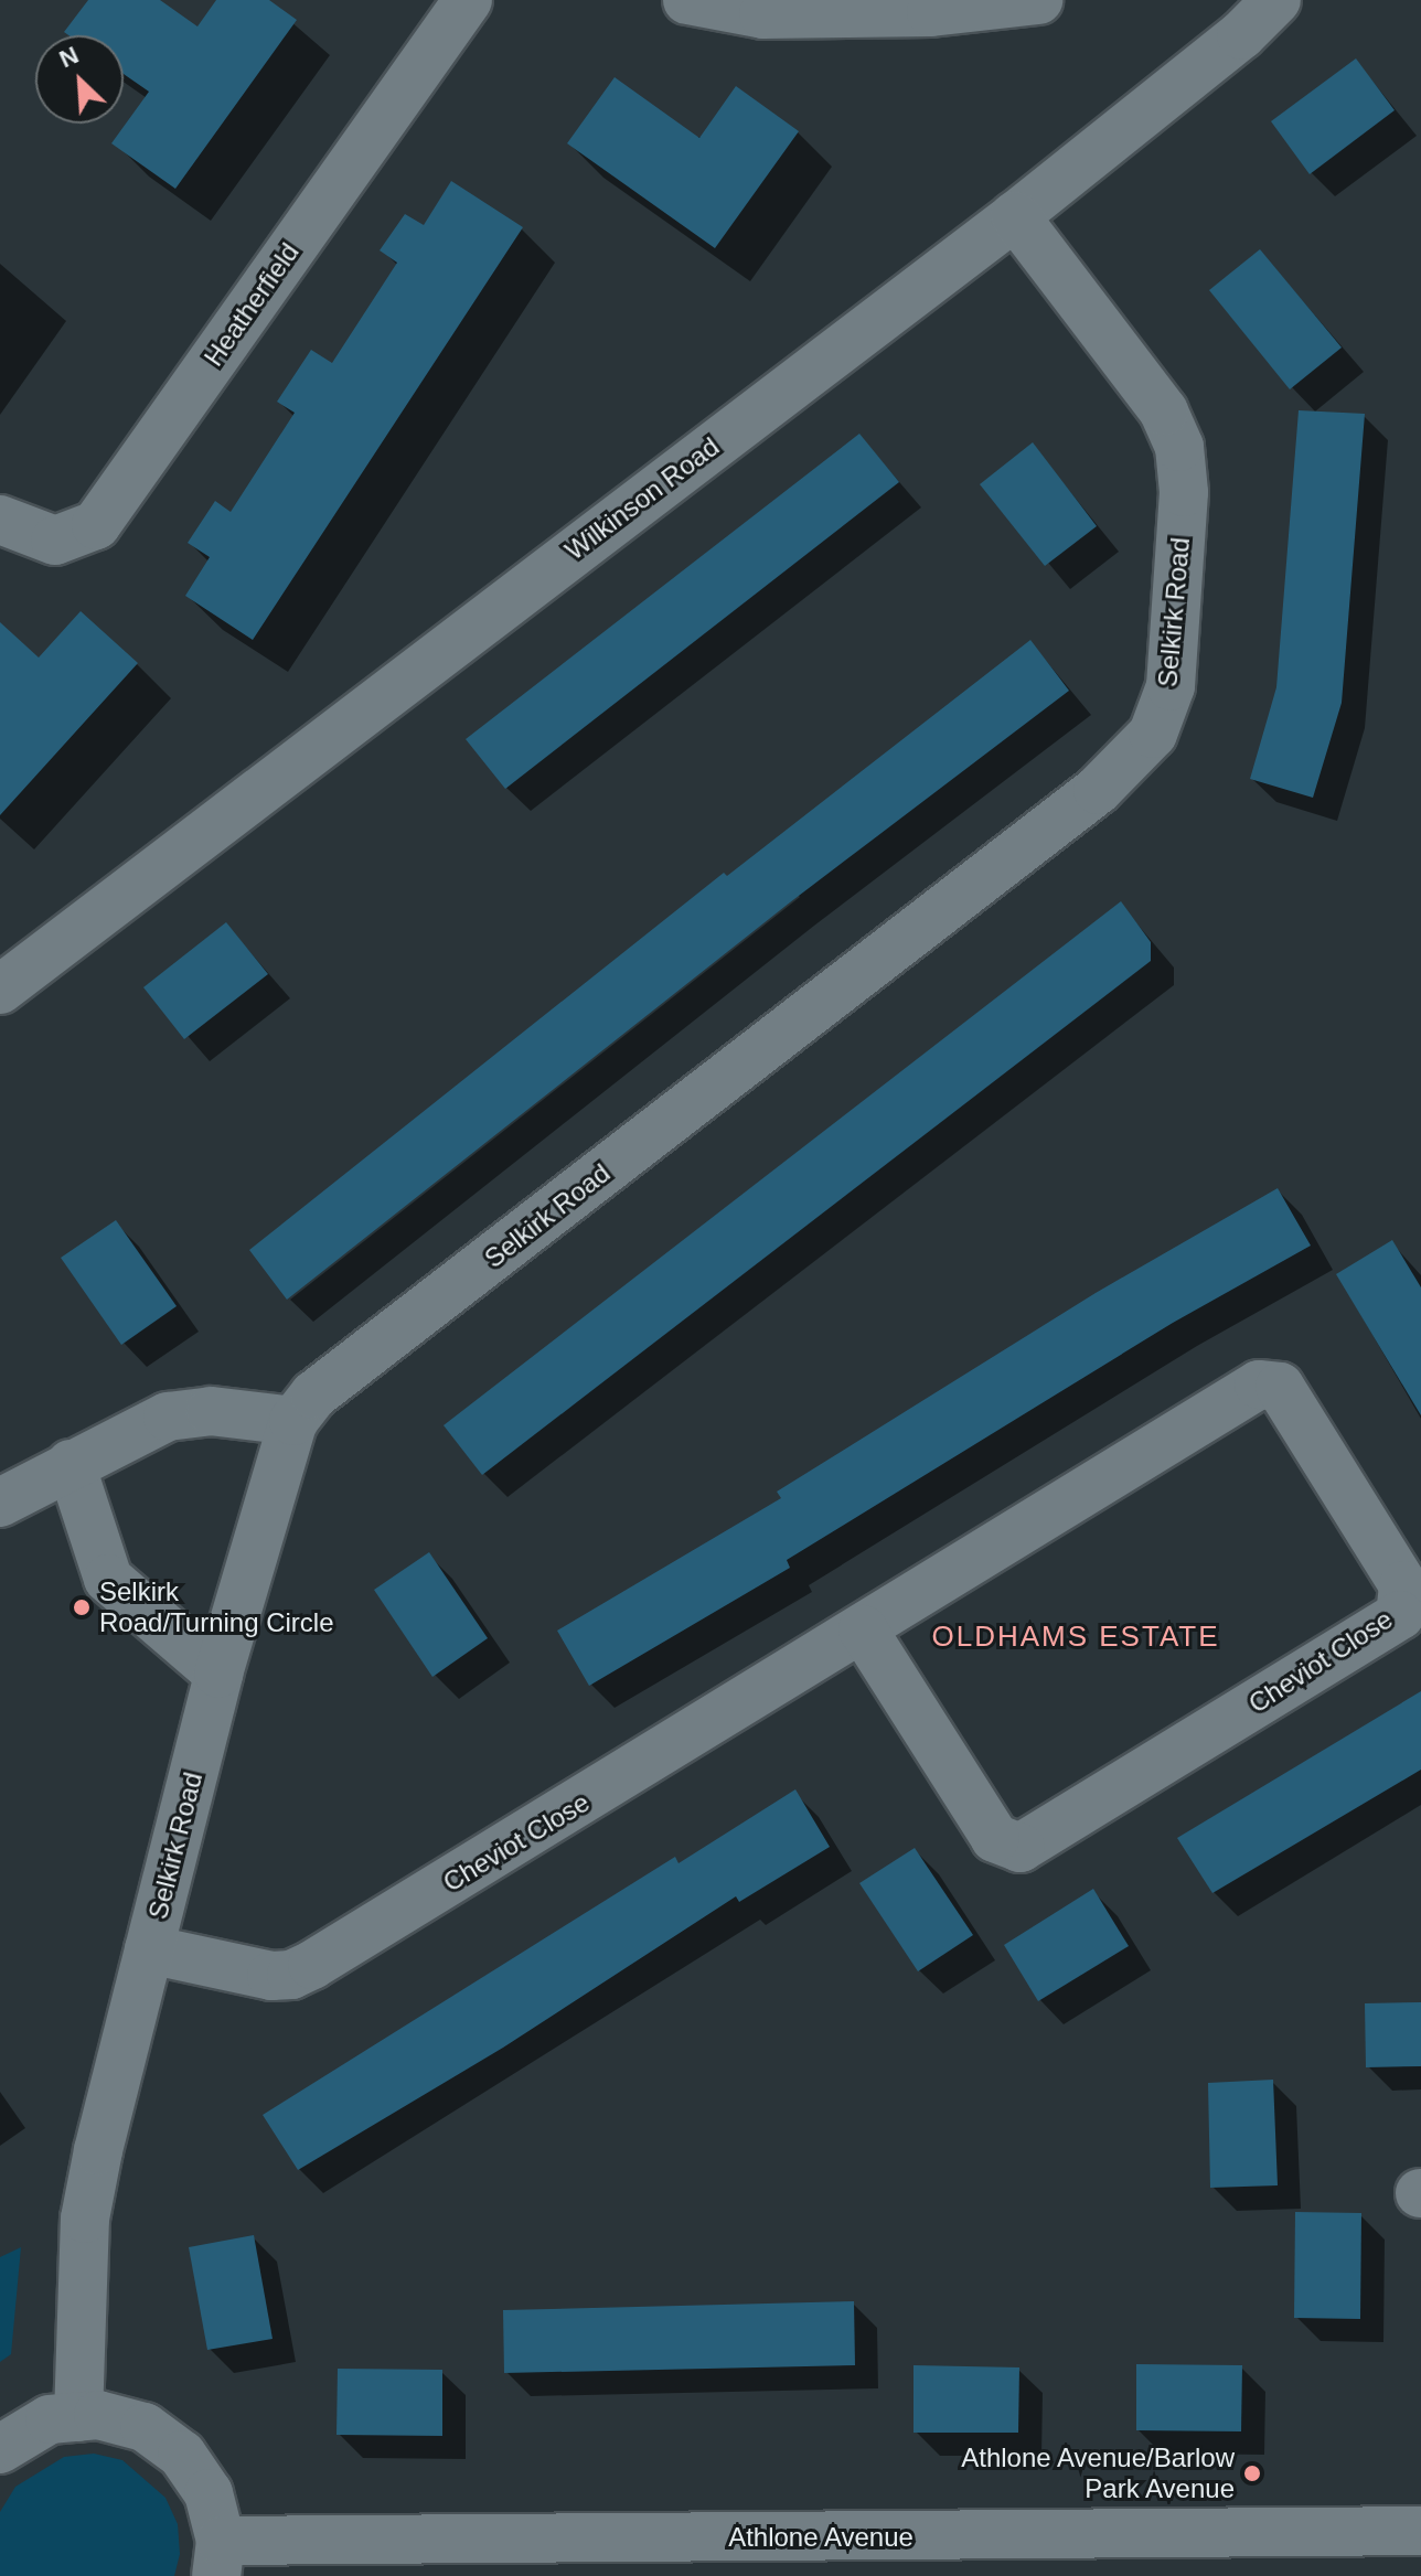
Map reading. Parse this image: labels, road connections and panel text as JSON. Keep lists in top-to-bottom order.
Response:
{
  "streets": {
    "street": [
      "Heatherfield",
      "Wilkinson Road",
      "Selkirk Road",
      "Cheviot Close",
      "Athlone Avenue"
    ]
  },
  "crossings": [
    ["Wilkinson Road", "Selkirk Road"],
    ["Selkirk Road", "Cheviot Close"],
    ["Selkirk Road", "Athlone Avenue"]
  ],
  "districts": ["OLDHAMS ESTATE"],
  "places": ["Selkirk Road/Turning Circle", "Athlone Avenue/Barlow Park Avenue"],
  "north": "top left"
}
